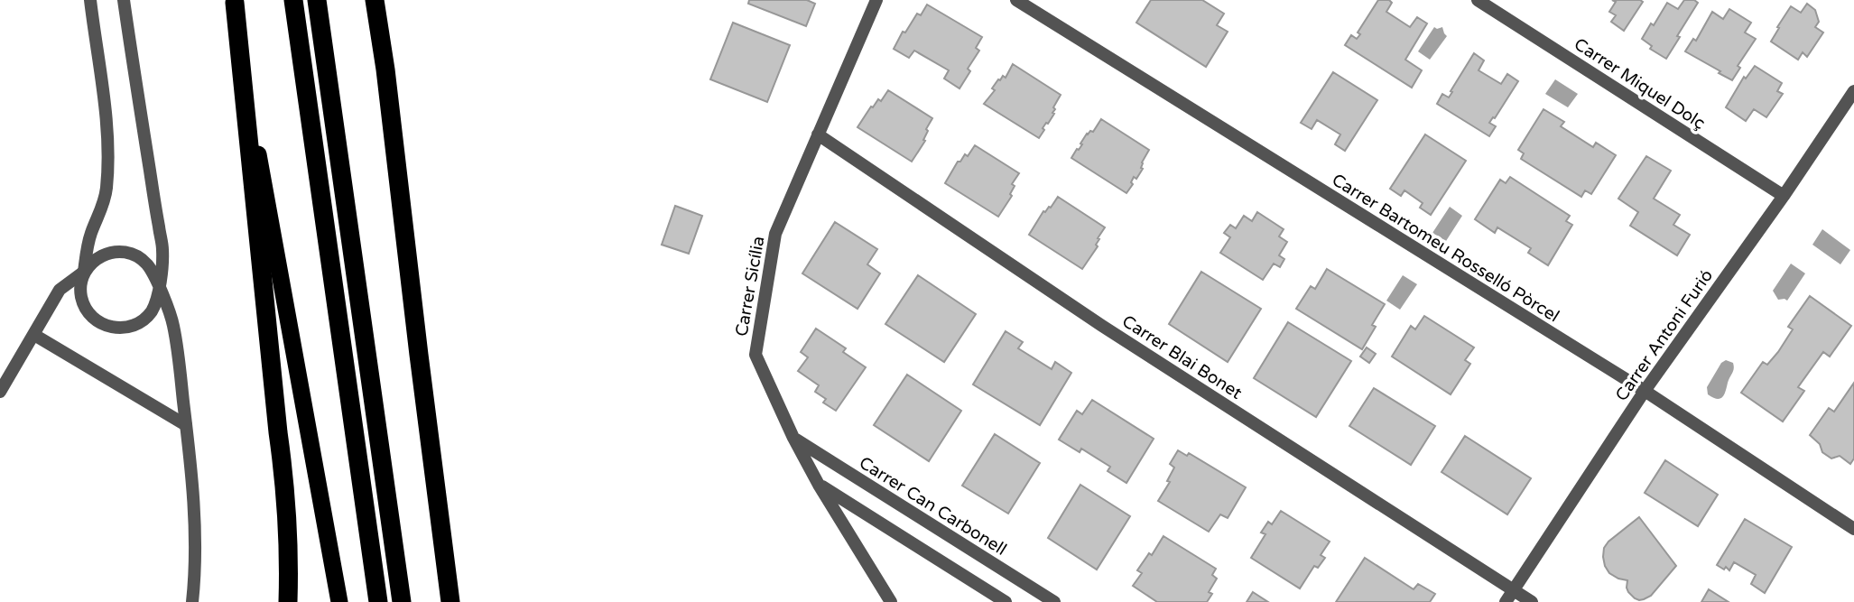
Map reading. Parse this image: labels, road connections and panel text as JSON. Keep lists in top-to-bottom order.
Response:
{
  "streets": {
    "street": [
      "Carrer Miquel Dolç",
      "Carrer Bartomeu Rosselló Pòrcel",
      "Carrer Sicília",
      "Carrer Antoni Furió",
      "Carrer Blai Bonet",
      "Carrer Can Carbonell"
    ]
  },
  "crossings": [
    ["Carrer Miquel Dolç", "Carrer Antoni Furió"],
    ["Carrer Bartomeu Rosselló Pòrcel", "Carrer Antoni Furió"],
    ["Carrer Sicília", "Carrer Blai Bonet"],
    ["Carrer Sicília", "Carrer Can Carbonell"],
    ["Carrer Antoni Furió", "Carrer Blai Bonet"]
  ]
}
